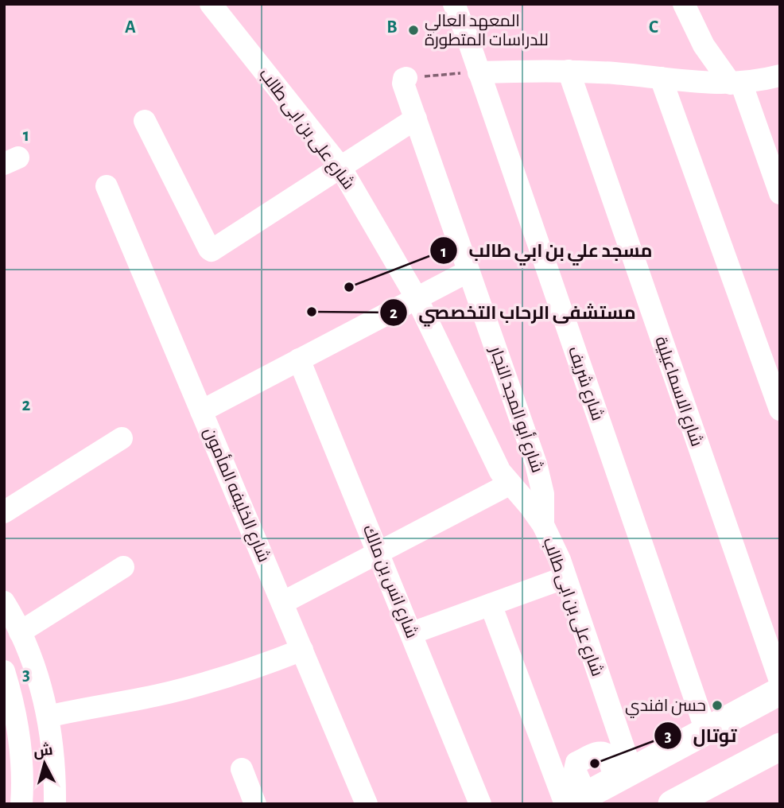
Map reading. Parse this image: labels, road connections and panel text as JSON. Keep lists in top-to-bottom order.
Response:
{
  "streets": {
    "street": [
      "شارع على بن ابى طالب",
      "شارع شريف",
      "شارع الاسماعيلية",
      "شارع أبو المجد النجار",
      "شارع الخليفه المأمون",
      "شارع انس بن مالك"
    ]
  },
  "crossings": [
    ["شارع على بن ابى طالب", "شارع أبو المجد النجار"]
  ],
  "places": [
    "المعهد العالي للدراسات المتطورة",
    "مسجد علي بن ابي طالب",
    "مستشفى الرحاب التخصصي",
    "حسن افندي",
    "توتال"
  ],
  "north": "top",
  "grid": {
    "columns": ["A", "B", "C"],
    "rows": ["1", "2", "3"]
  }
}
